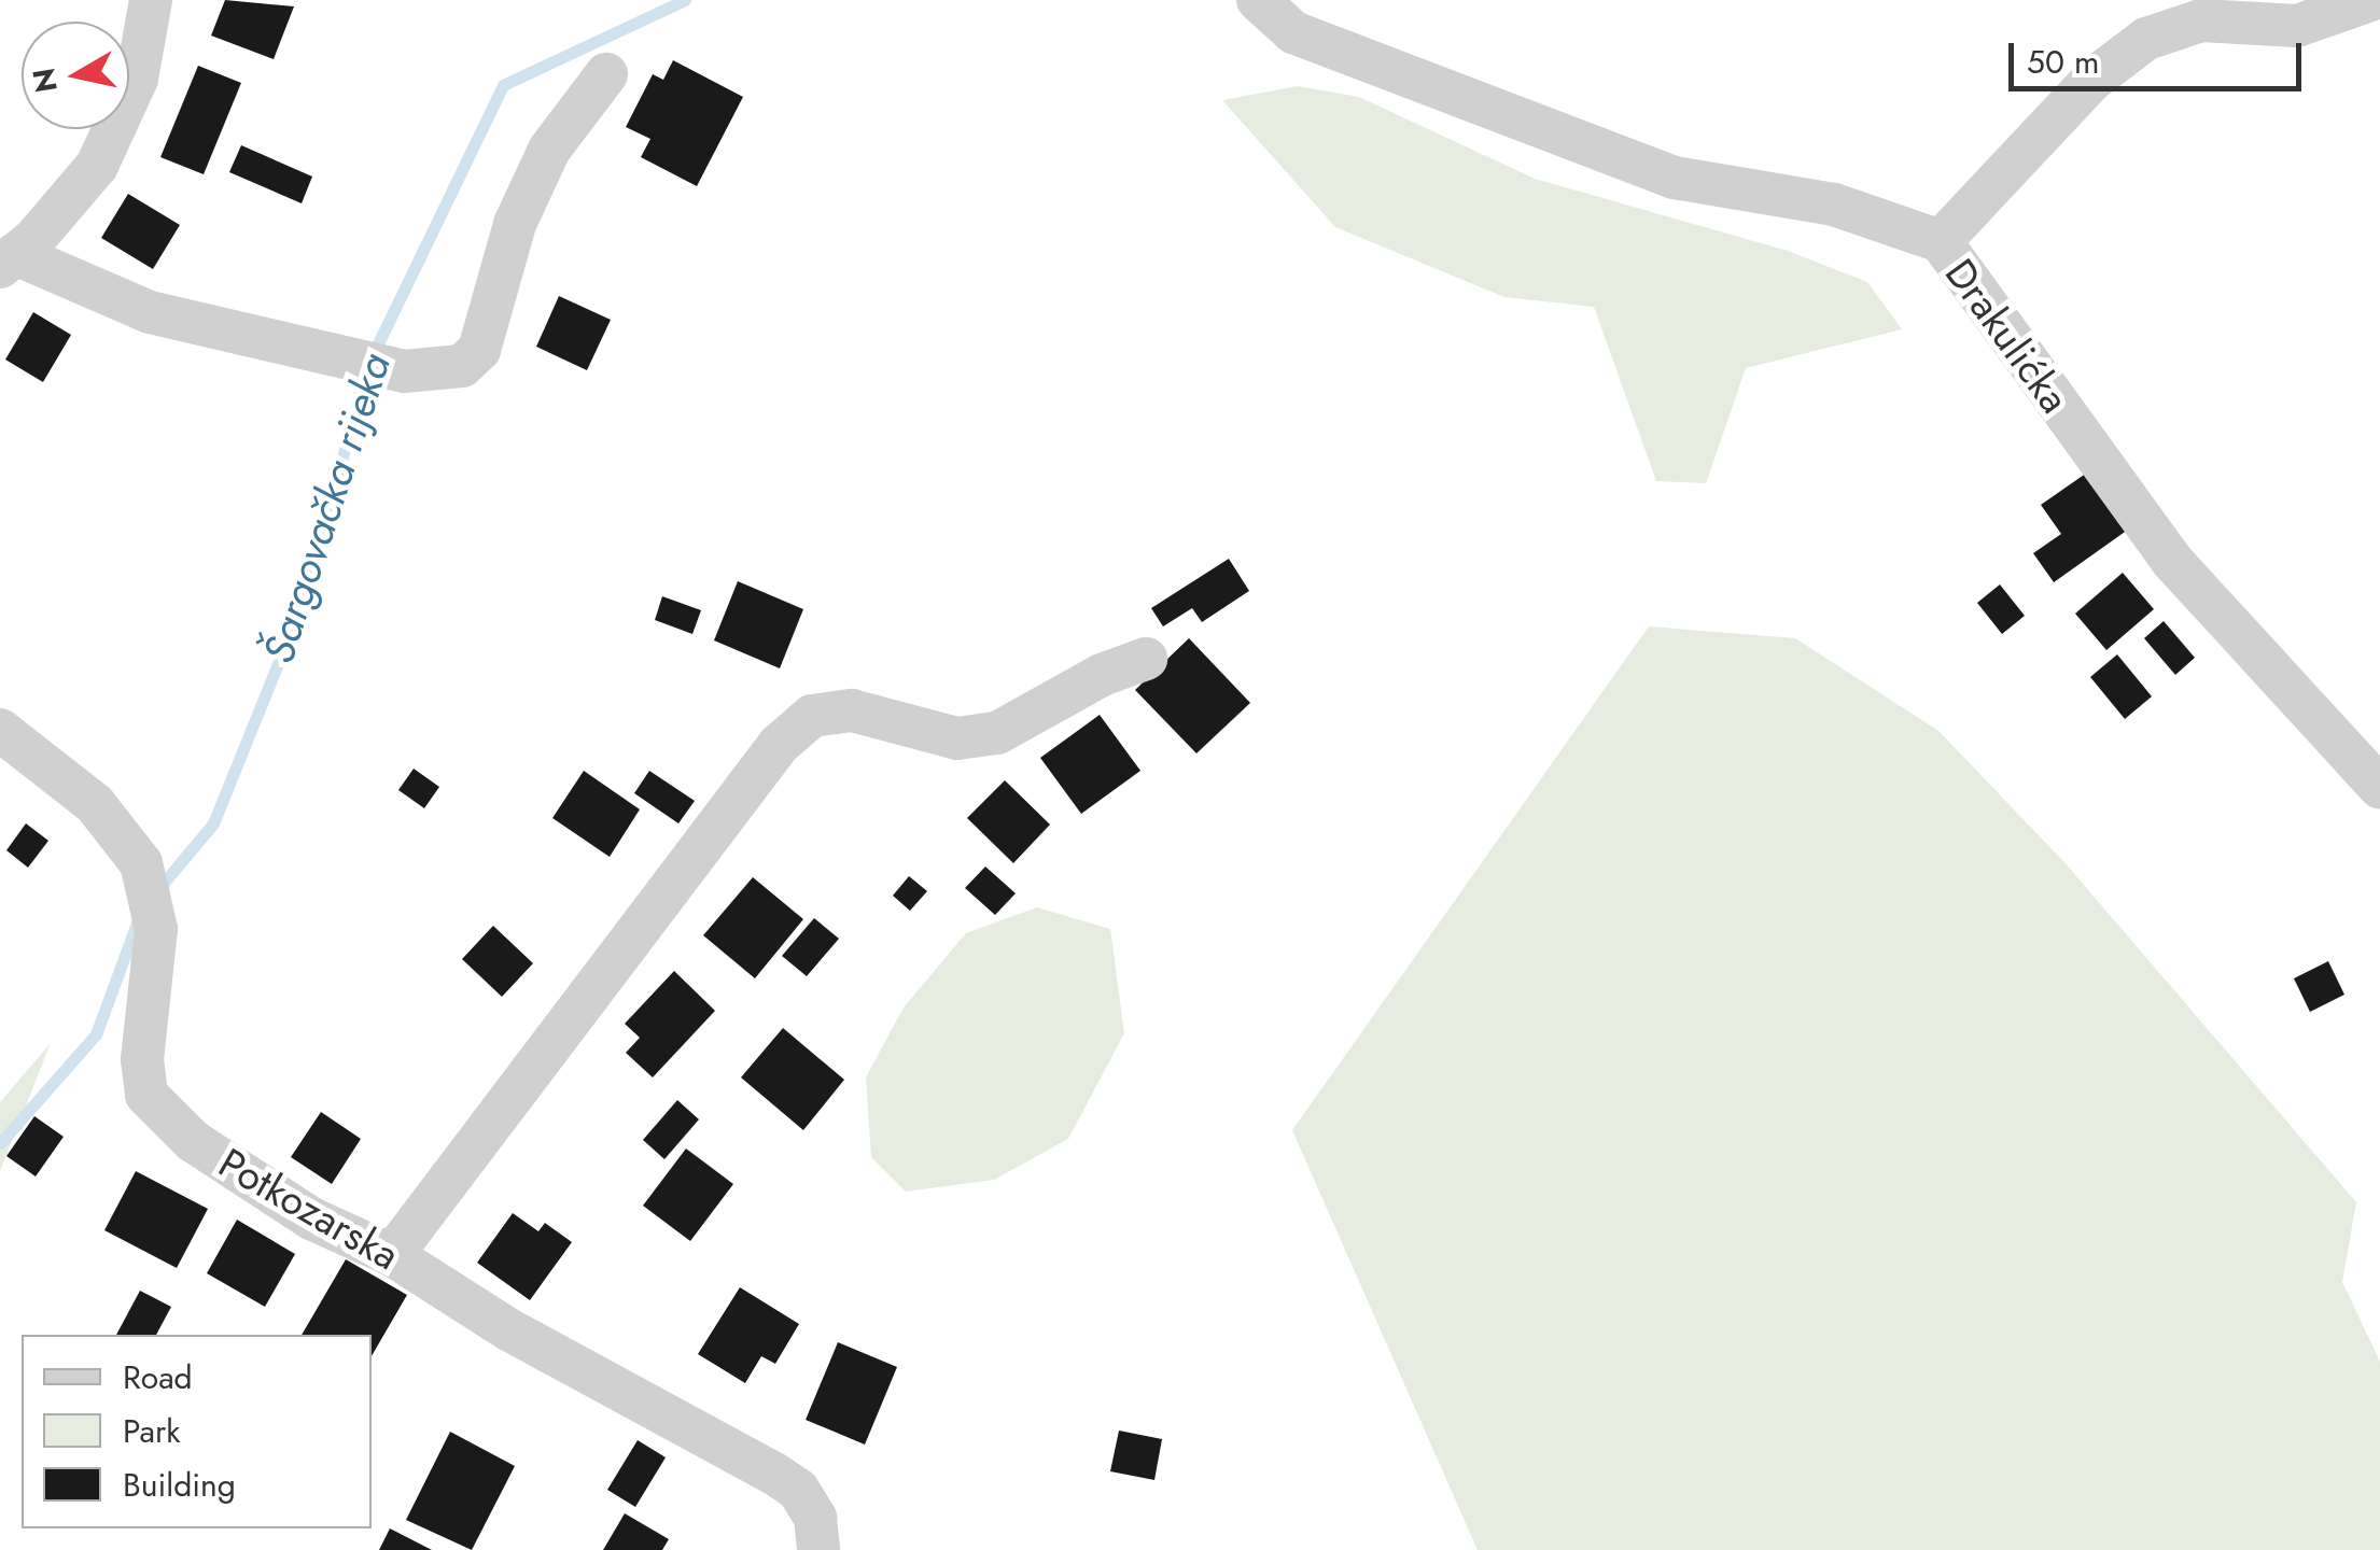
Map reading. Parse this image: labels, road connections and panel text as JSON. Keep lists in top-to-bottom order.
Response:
{
  "streets": {
    "street": ["Drakulićka", "Potkozarska"]
  },
  "water": ["Šargovačka rijeka"],
  "legend": ["Road", "Park", "Building"],
  "scale_bar": "50 m",
  "north": "left"
}
